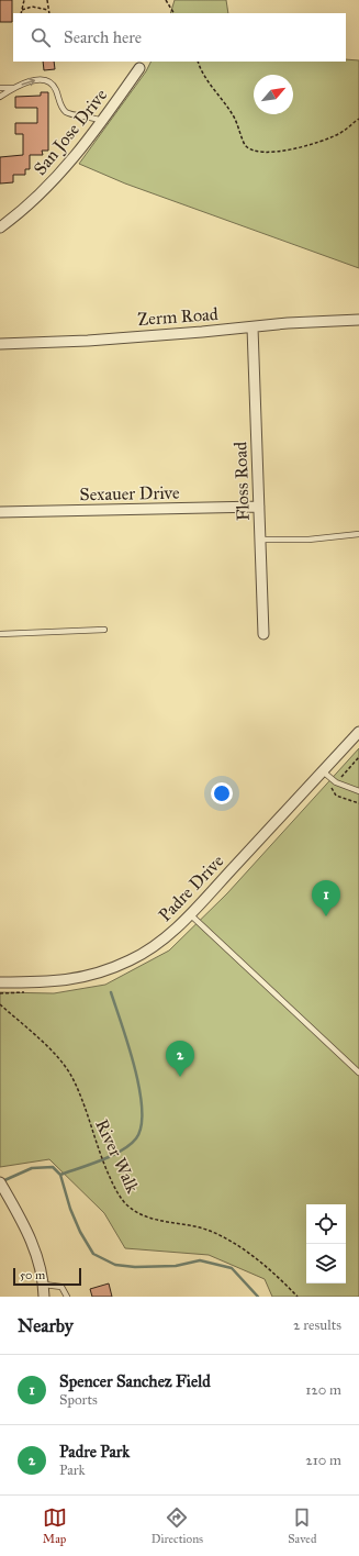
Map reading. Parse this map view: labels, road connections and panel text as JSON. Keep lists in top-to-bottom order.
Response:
{
  "streets": {
    "street": [
      "San Jose Drive",
      "Zerm Road",
      "Floss Road",
      "Sexauer Drive",
      "Padre Drive"
    ],
    "path": ["River Walk"]
  },
  "crossings": [
    ["Zerm Road", "Floss Road"],
    ["Floss Road", "Sexauer Drive"]
  ],
  "scale_bar": "50 m",
  "north": "top right",
  "page": {
    "search": "Search here",
    "pins": ["1", "2"],
    "scale": "50 m",
    "heading": ["Nearby", "2 results"],
    "list": [
      {
        "mark": "1",
        "name": "Spencer Sanchez Field",
        "note": "Sports",
        "value": "120 m"
      },
      {
        "mark": "2",
        "name": "Padre Park",
        "note": "Park",
        "value": "210 m"
      }
    ],
    "nav": ["Map", "Directions", "Saved"]
  }
}
